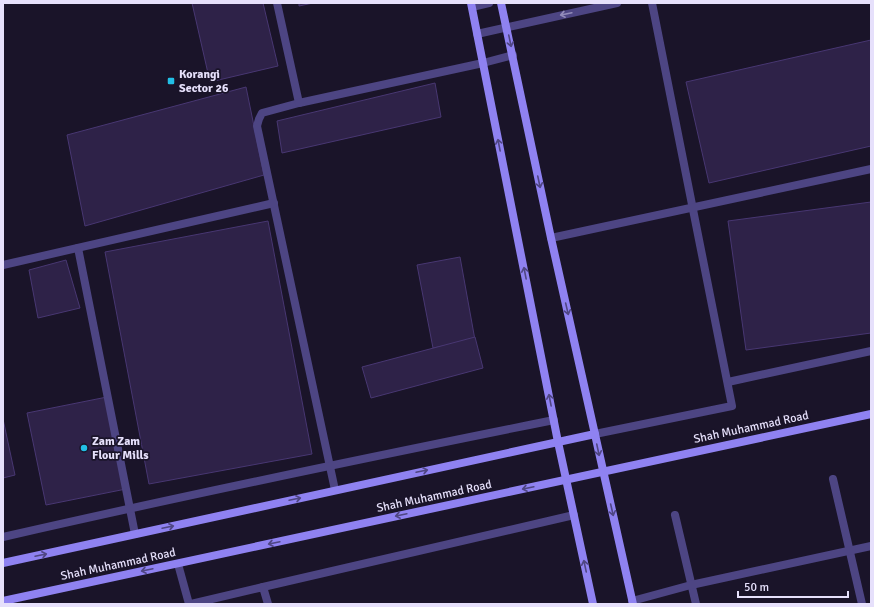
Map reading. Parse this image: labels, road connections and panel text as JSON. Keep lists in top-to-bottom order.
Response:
{
  "streets": {
    "street": ["Shah Muhammad Road"]
  },
  "places": {
    "transit": ["Korangi Sector 26"],
    "other": ["Zam Zam Flour Mills"]
  },
  "scale_bar": "50 m"
}
